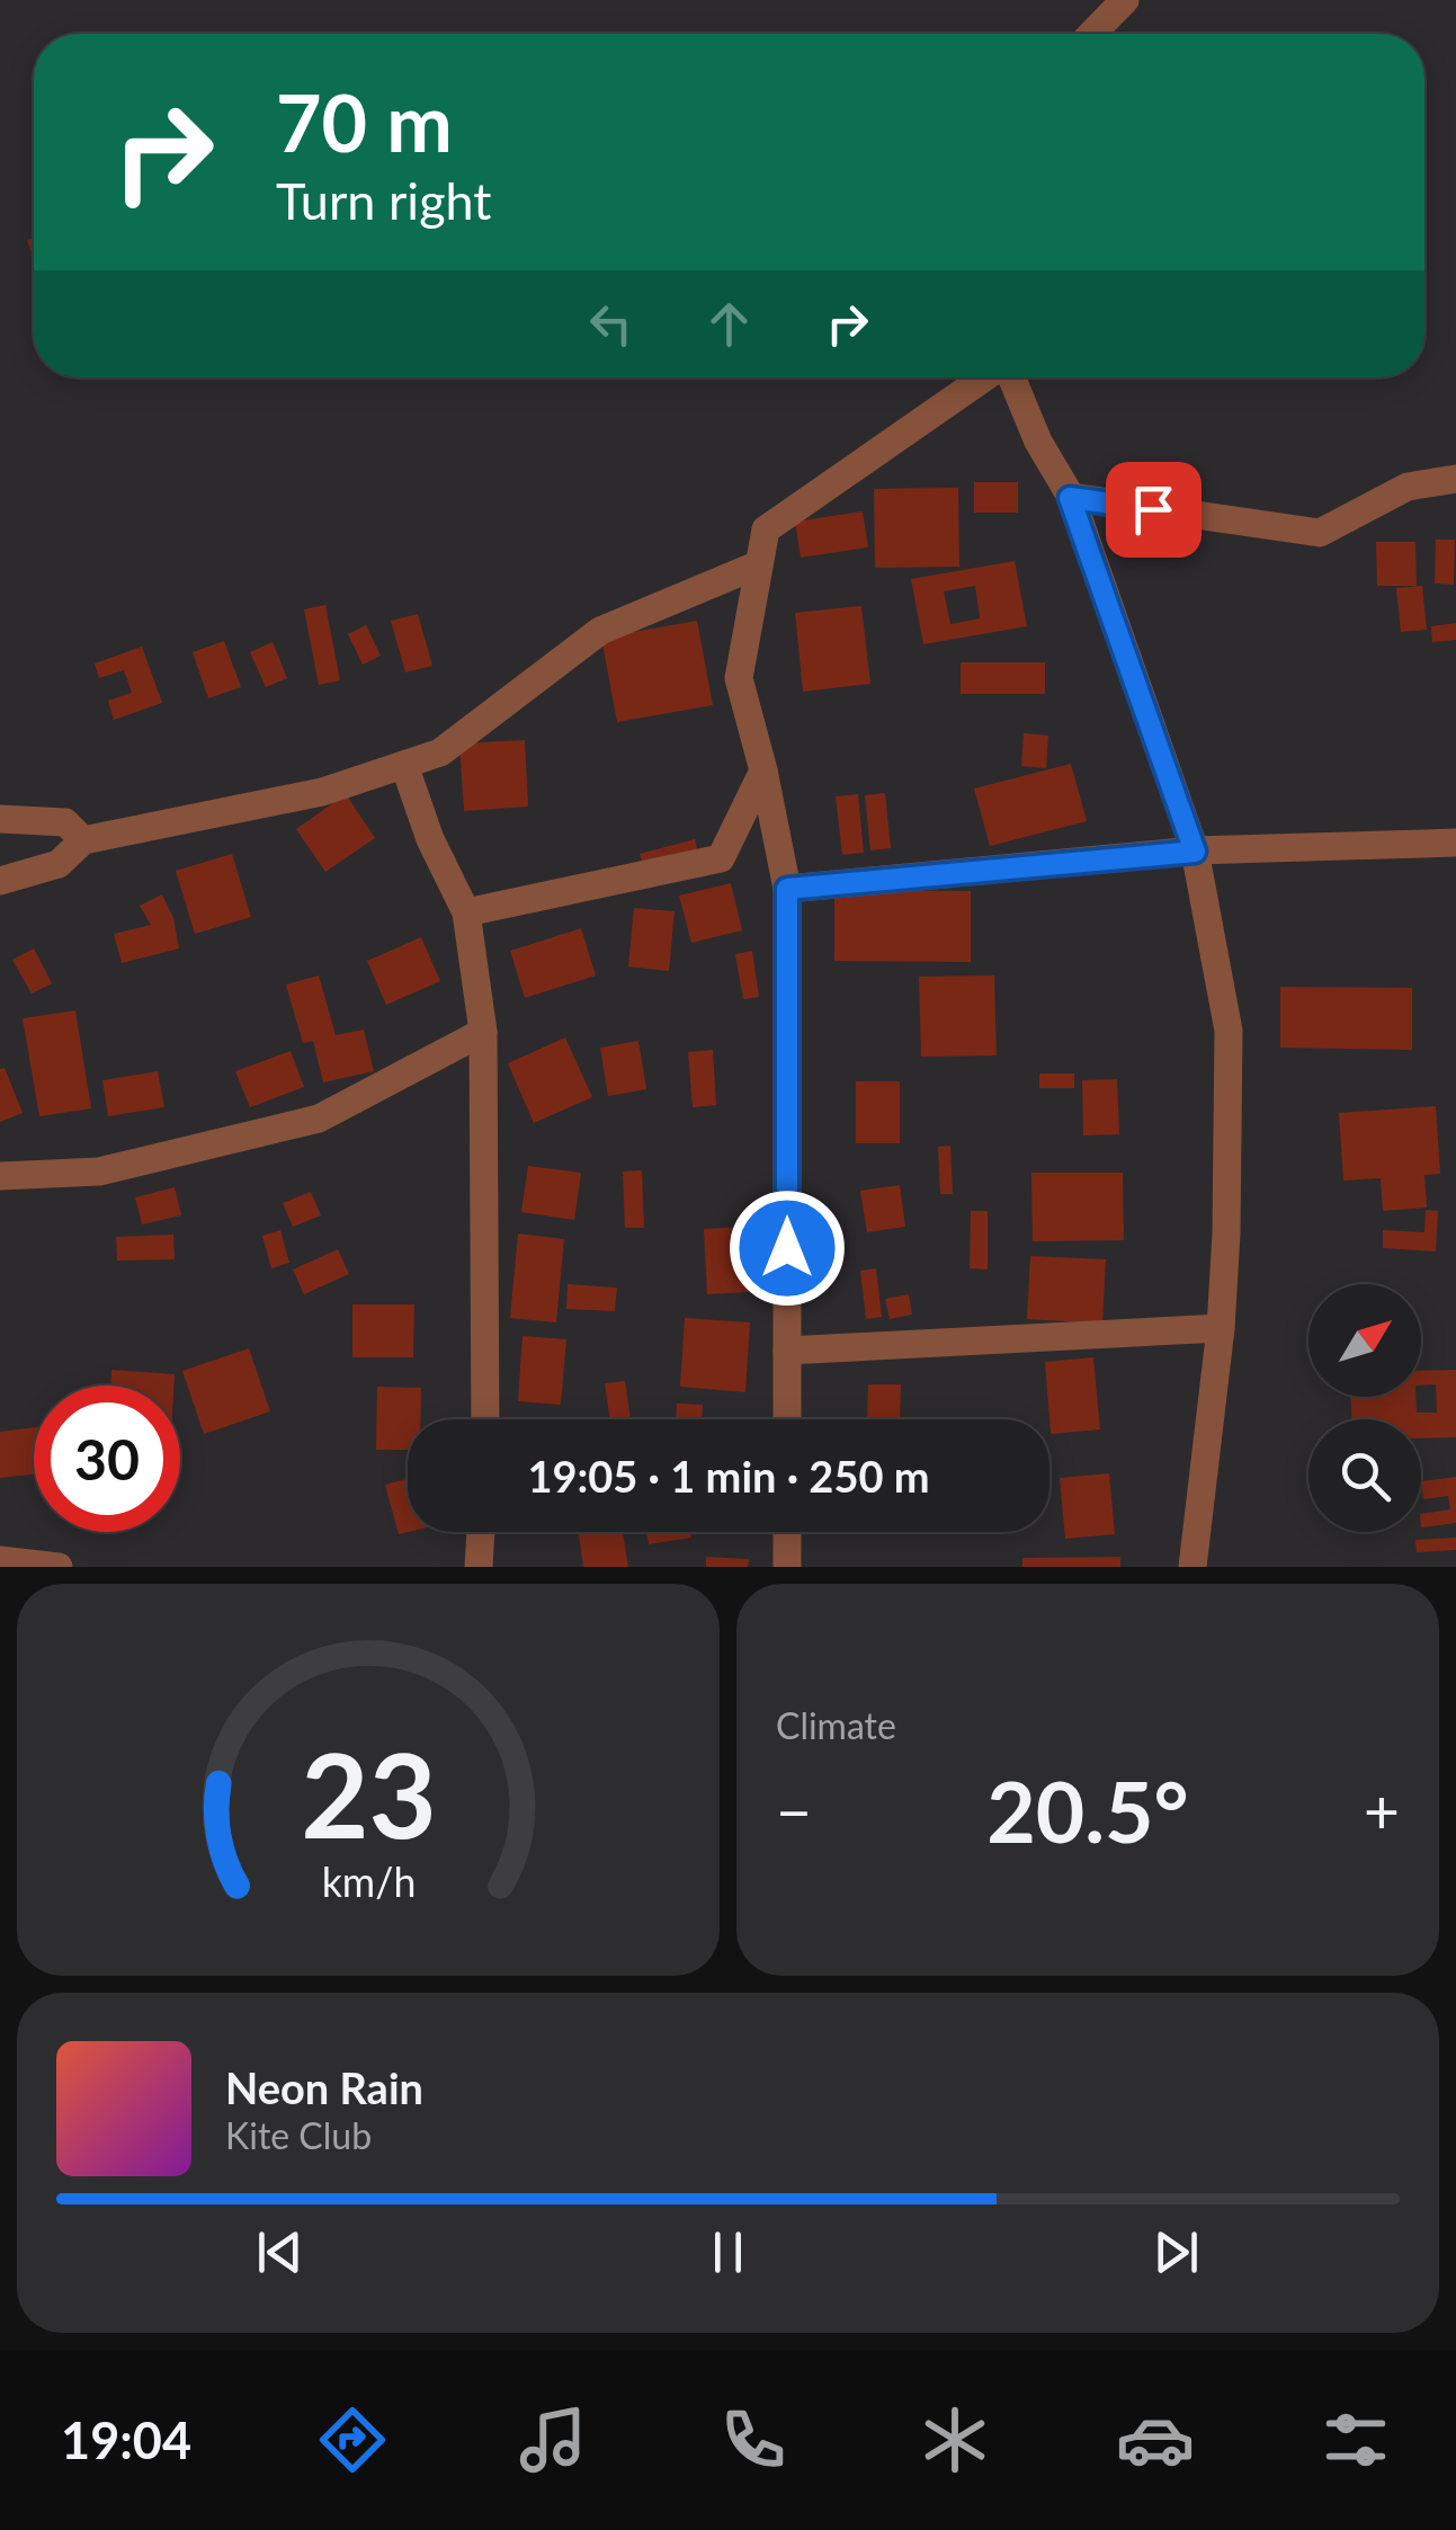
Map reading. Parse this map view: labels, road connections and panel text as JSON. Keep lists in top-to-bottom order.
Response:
{
  "north": "top right",
  "page": {
    "turn": ["70 m", "Turn right"],
    "limit": "30",
    "trip": "19:05 · 1 min · 250 m",
    "tile": "Climate",
    "heat": ["−", "20.5°", "+"],
    "song": ["Neon Rain", "Kite Club"],
    "tabs": "19:04",
    "gauge": ["23", "km/h"]
  }
}
